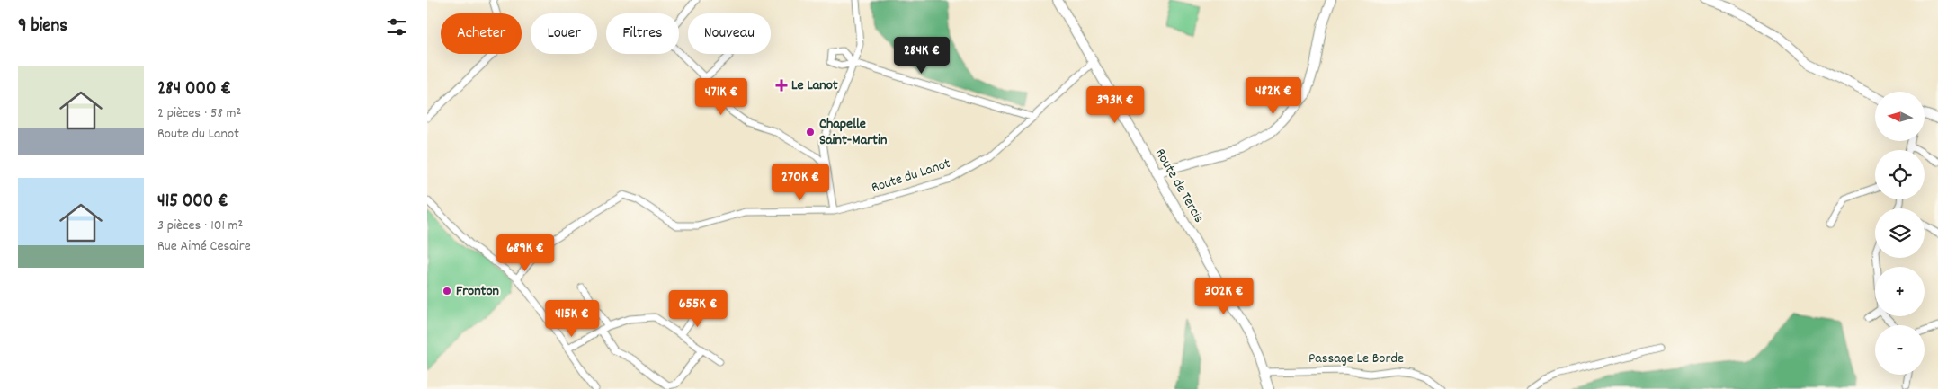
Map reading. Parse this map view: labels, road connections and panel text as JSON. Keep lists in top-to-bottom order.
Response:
{
  "streets": {
    "street": ["Route du Lanot", "Route de Tercis", "Passage Le Borde"]
  },
  "crossings": [
    ["Route du Lanot", "Route de Tercis"],
    ["Route de Tercis", "Passage Le Borde"]
  ],
  "places": {
    "health": ["Le Lanot"],
    "other": ["Chapelle Saint-Martin", "Fronton"]
  },
  "north": "left",
  "page": {
    "heading": "9 biens",
    "chip": [
      "Acheter",
      "Louer",
      "Filtres",
      "Nouveau"
    ],
    "price": [
      "284K €",
      "482K €",
      "471K €",
      "393K €",
      "270K €",
      "689K €",
      "302K €",
      "655K €",
      "415K €"
    ],
    "list": [
      {
        "name": "284 000 €",
        "note": "2 pièces · 58 m² · Route du Lanot"
      },
      {
        "name": "415 000 €",
        "note": "3 pièces · 101 m² · Rue Aimé Cesaire"
      }
    ],
    "map_buttons": ["+", "−"]
  }
}
